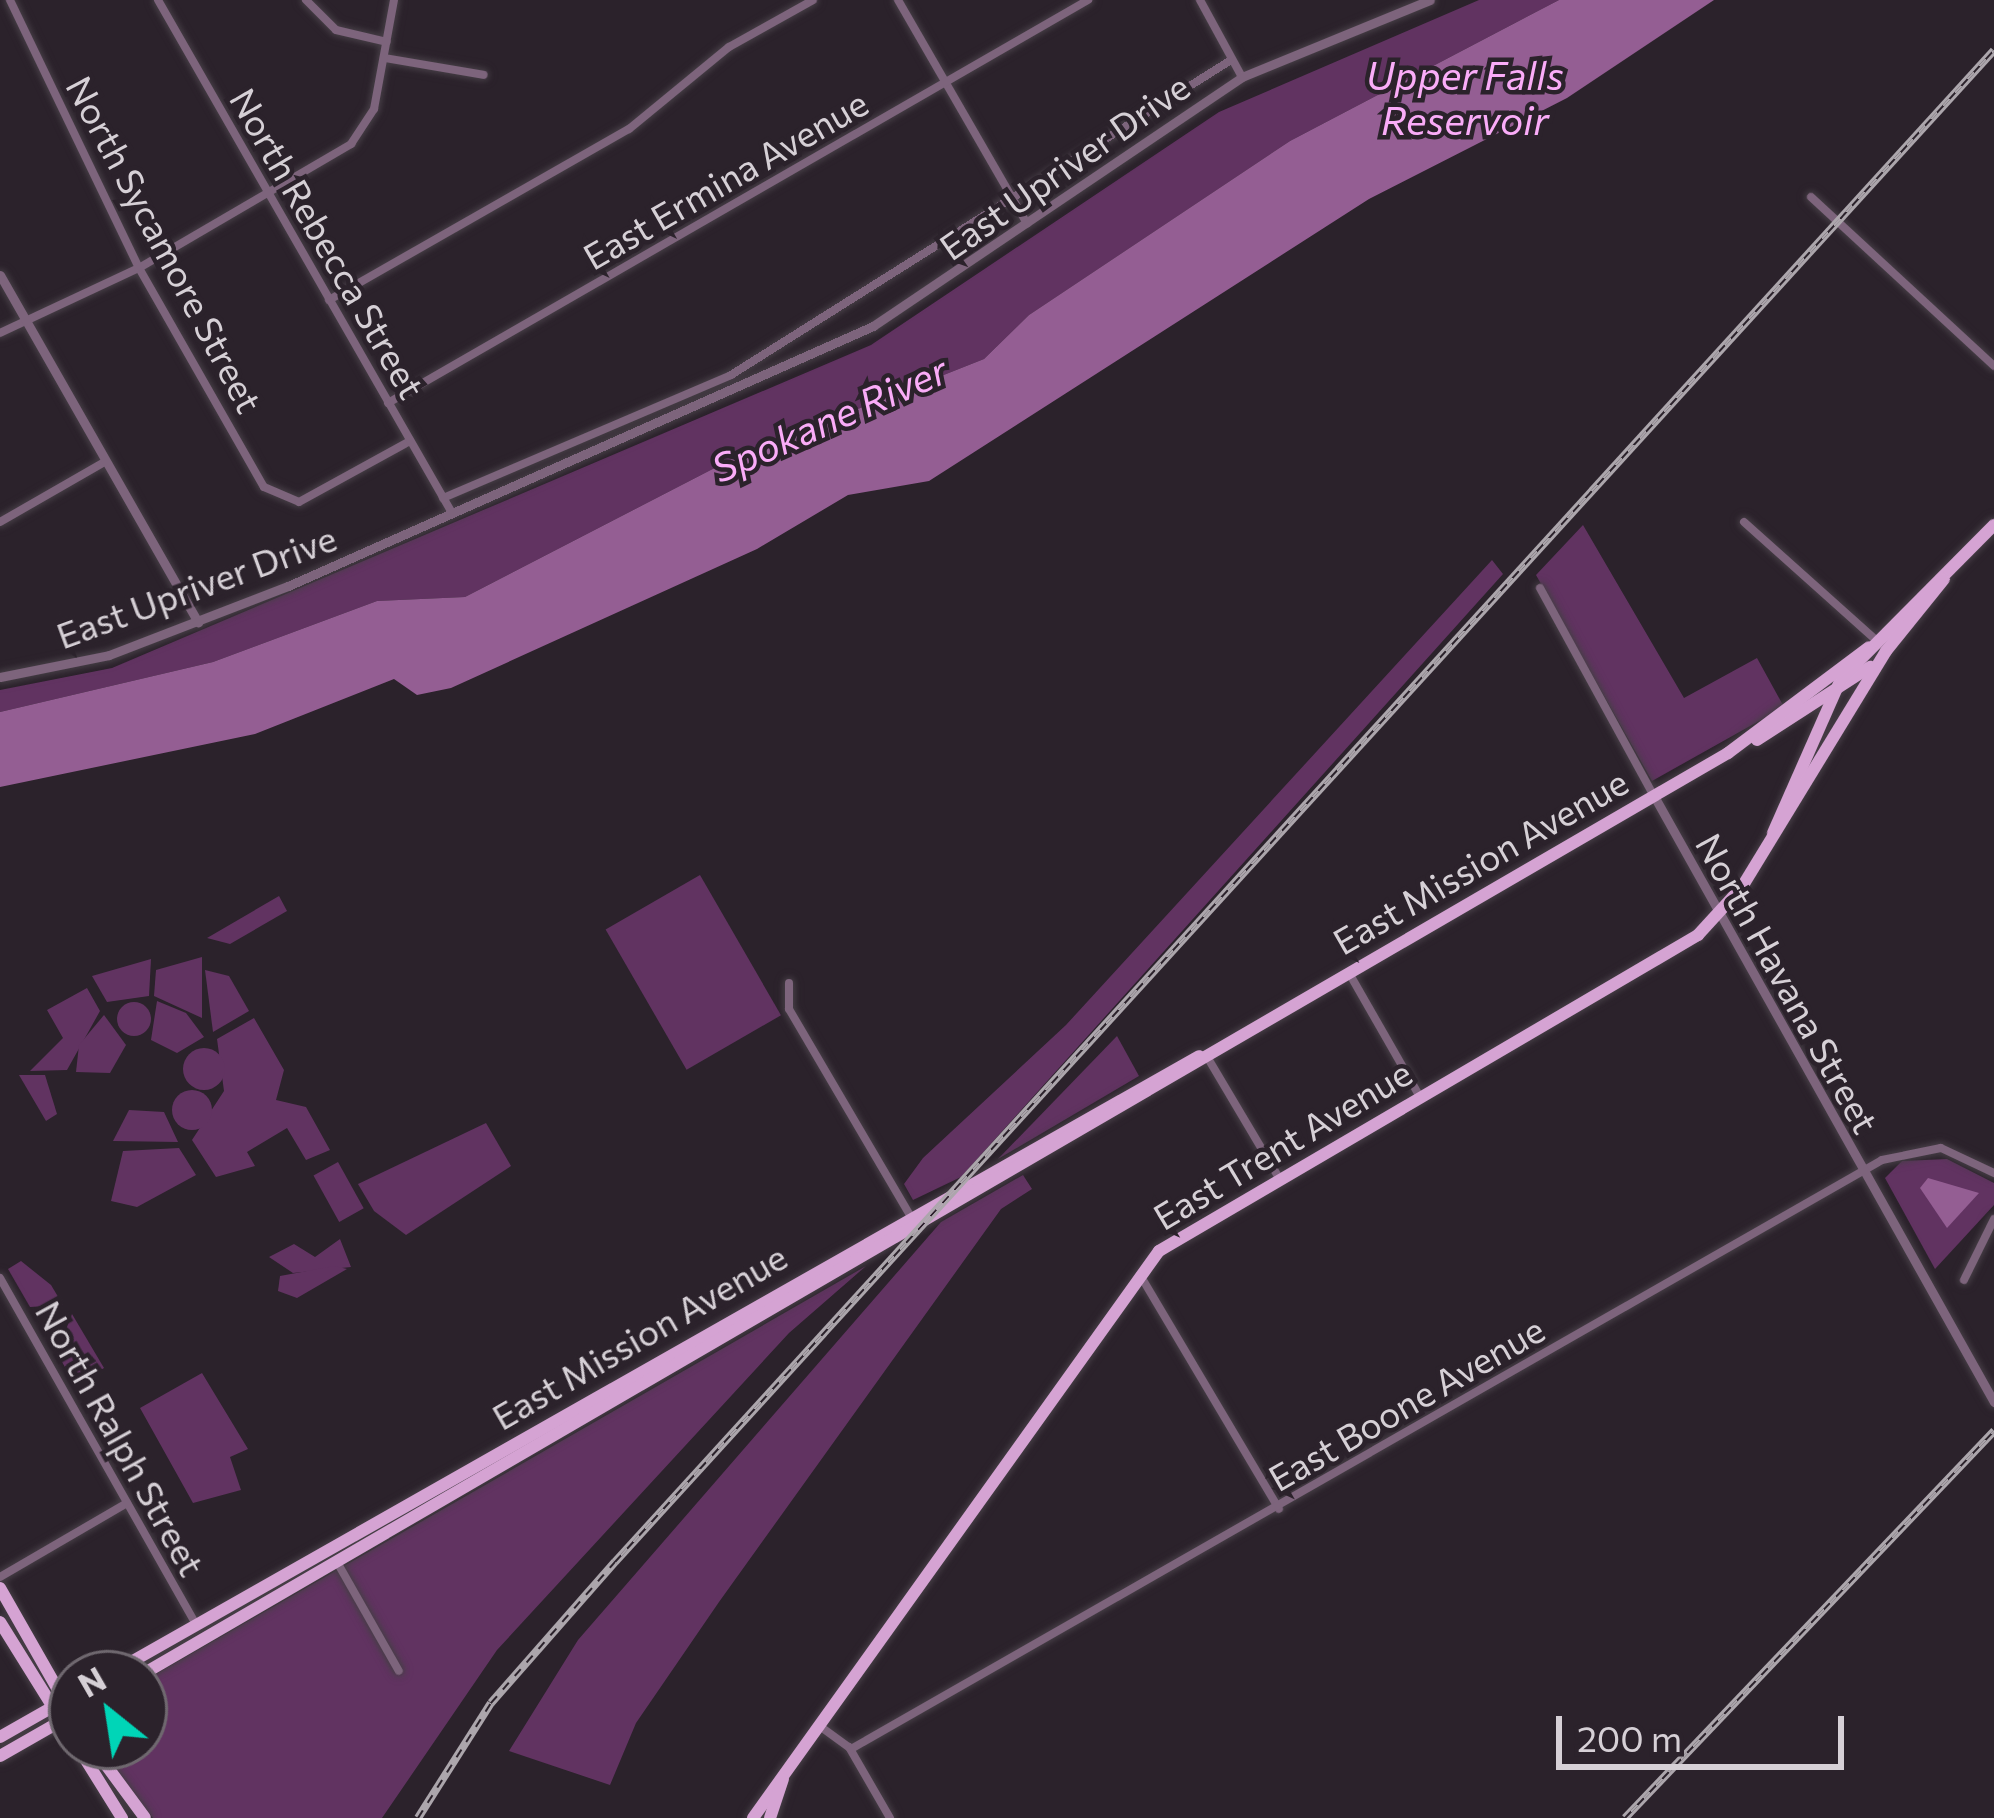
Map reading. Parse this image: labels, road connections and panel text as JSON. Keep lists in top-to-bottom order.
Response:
{
  "streets": {
    "main road": ["East Mission Avenue", "East Trent Avenue"],
    "street": [
      "East Upriver Drive",
      "East Ermina Avenue",
      "North Rebecca Street",
      "North Sycamore Street",
      "North Havana Street",
      "East Boone Avenue",
      "North Ralph Street"
    ]
  },
  "crossings": [
    ["East Upriver Drive", "North Rebecca Street"],
    ["East Ermina Avenue", "North Rebecca Street"],
    ["North Rebecca Street", "North Sycamore Street"],
    ["East Mission Avenue", "North Havana Street"],
    ["East Mission Avenue", "East Trent Avenue"],
    ["East Mission Avenue", "North Ralph Street"],
    ["North Havana Street", "East Trent Avenue"],
    ["North Havana Street", "East Boone Avenue"]
  ],
  "water": ["Upper Falls Reservoir", "Spokane River"],
  "scale_bar": "200 m",
  "north": "top left"
}
